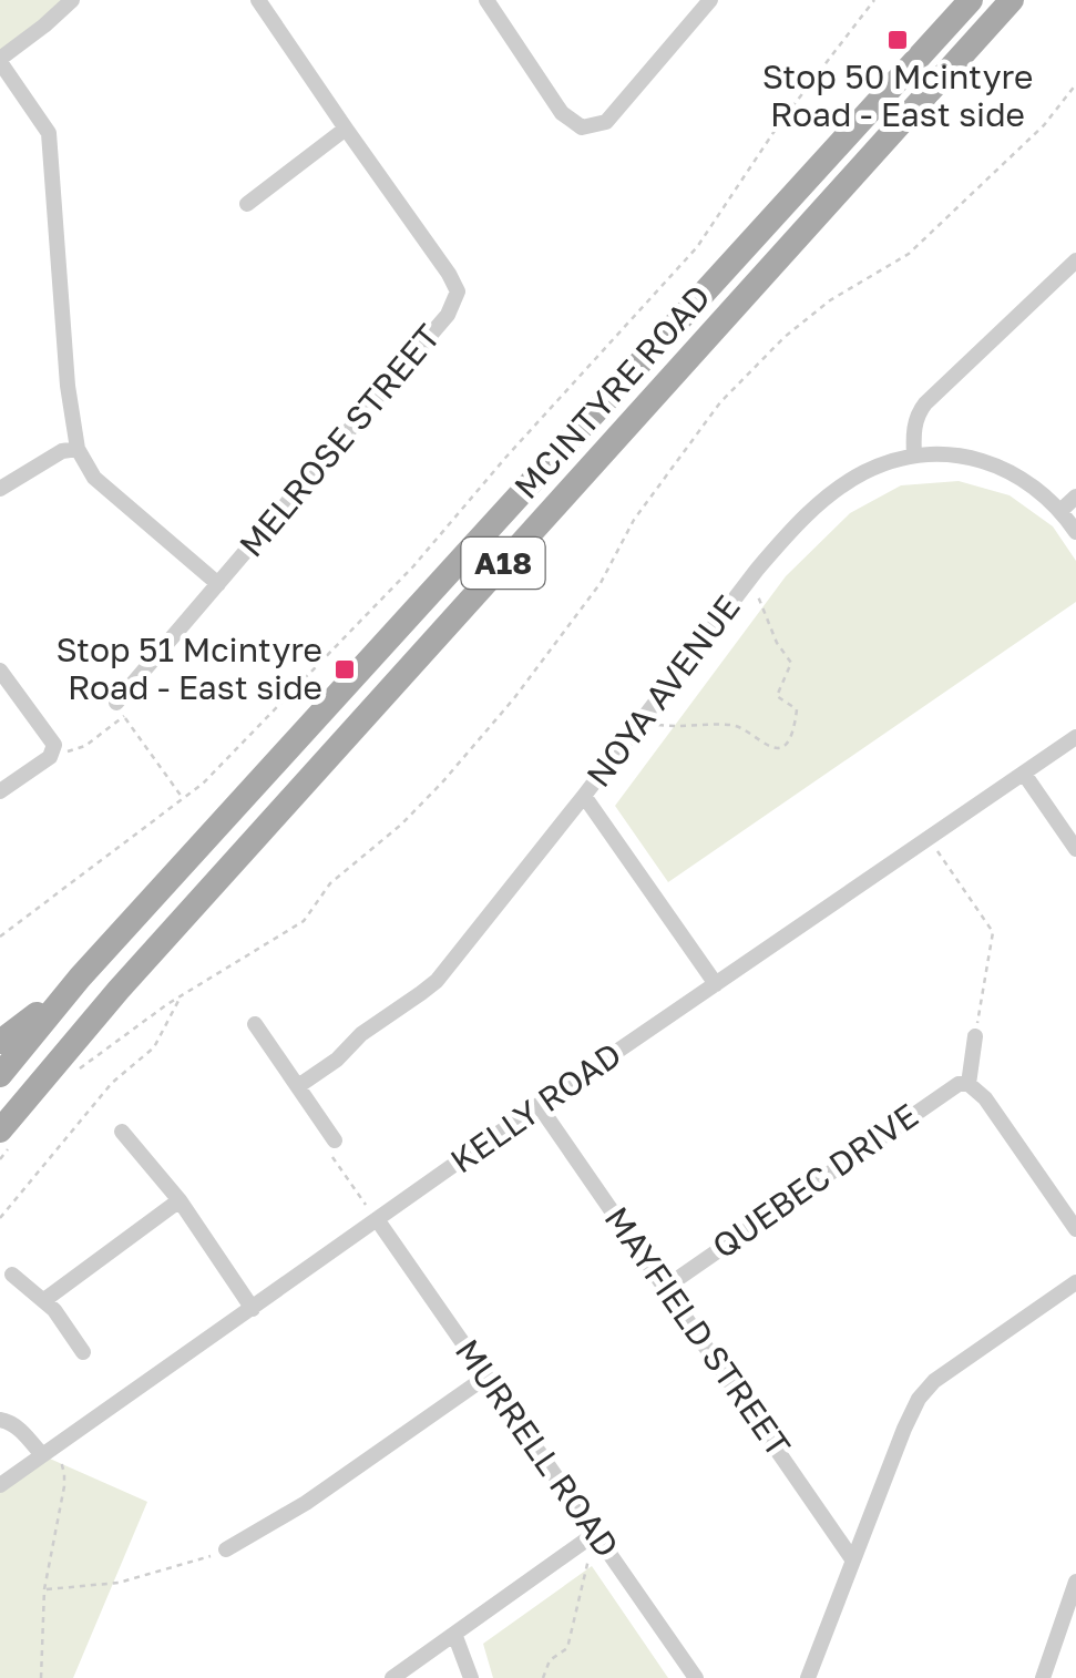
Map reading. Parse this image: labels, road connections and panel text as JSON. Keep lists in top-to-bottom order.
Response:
{
  "streets": {
    "main road": ["MCINTYRE ROAD", "A18"],
    "street": [
      "MELROSE STREET",
      "NOYA AVENUE",
      "KELLY ROAD",
      "QUEBEC DRIVE",
      "MAYFIELD STREET",
      "MURRELL ROAD"
    ]
  },
  "crossings": [
    ["KELLY ROAD", "MAYFIELD STREET"],
    ["KELLY ROAD", "MURRELL ROAD"],
    ["QUEBEC DRIVE", "MAYFIELD STREET"]
  ],
  "places": {
    "transit": ["Stop 50 Mcintyre Road - East side", "Stop 51 Mcintyre Road - East side"]
  }
}
